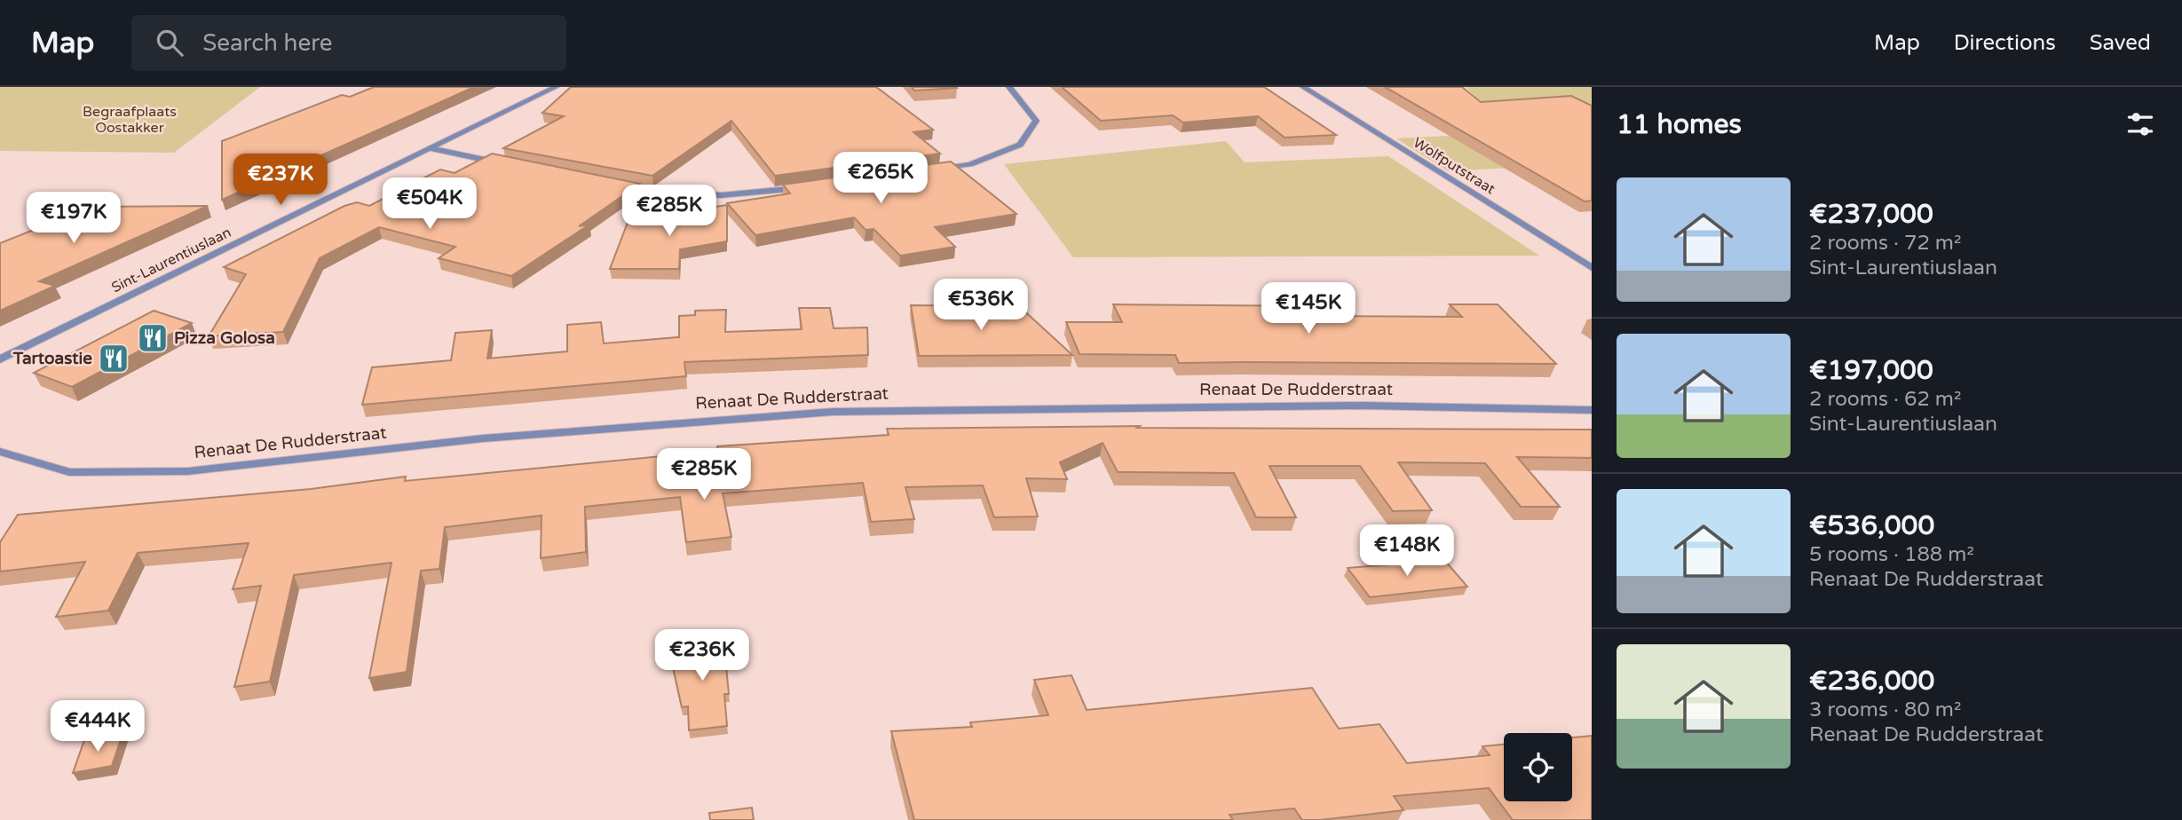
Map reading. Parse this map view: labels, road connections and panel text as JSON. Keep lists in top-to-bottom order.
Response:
{
  "streets": {
    "street": ["Wolfputstraat", "Sint-Laurentiuslaan", "Renaat De Rudderstraat"]
  },
  "parks": ["Begraafplaats Oostakker"],
  "places": {
    "restaurant": ["Pizza Golosa", "Tartoastie"]
  },
  "page": {
    "header": "Map",
    "search": "Search here",
    "nav": ["Map", "Directions", "Saved"],
    "heading": "11 homes",
    "price": [
      "€265K",
      "€237K",
      "€504K",
      "€285K",
      "€197K",
      "€536K",
      "€145K",
      "€285K",
      "€148K",
      "€236K",
      "€444K"
    ],
    "list": [
      {
        "name": "€237,000",
        "note": "2 rooms · 72 m² · Sint-Laurentiuslaan"
      },
      {
        "name": "€197,000",
        "note": "2 rooms · 62 m² · Sint-Laurentiuslaan"
      },
      {
        "name": "€536,000",
        "note": "5 rooms · 188 m² · Renaat De Rudderstraat"
      },
      {
        "name": "€236,000",
        "note": "3 rooms · 80 m² · Renaat De Rudderstraat"
      }
    ]
  }
}
